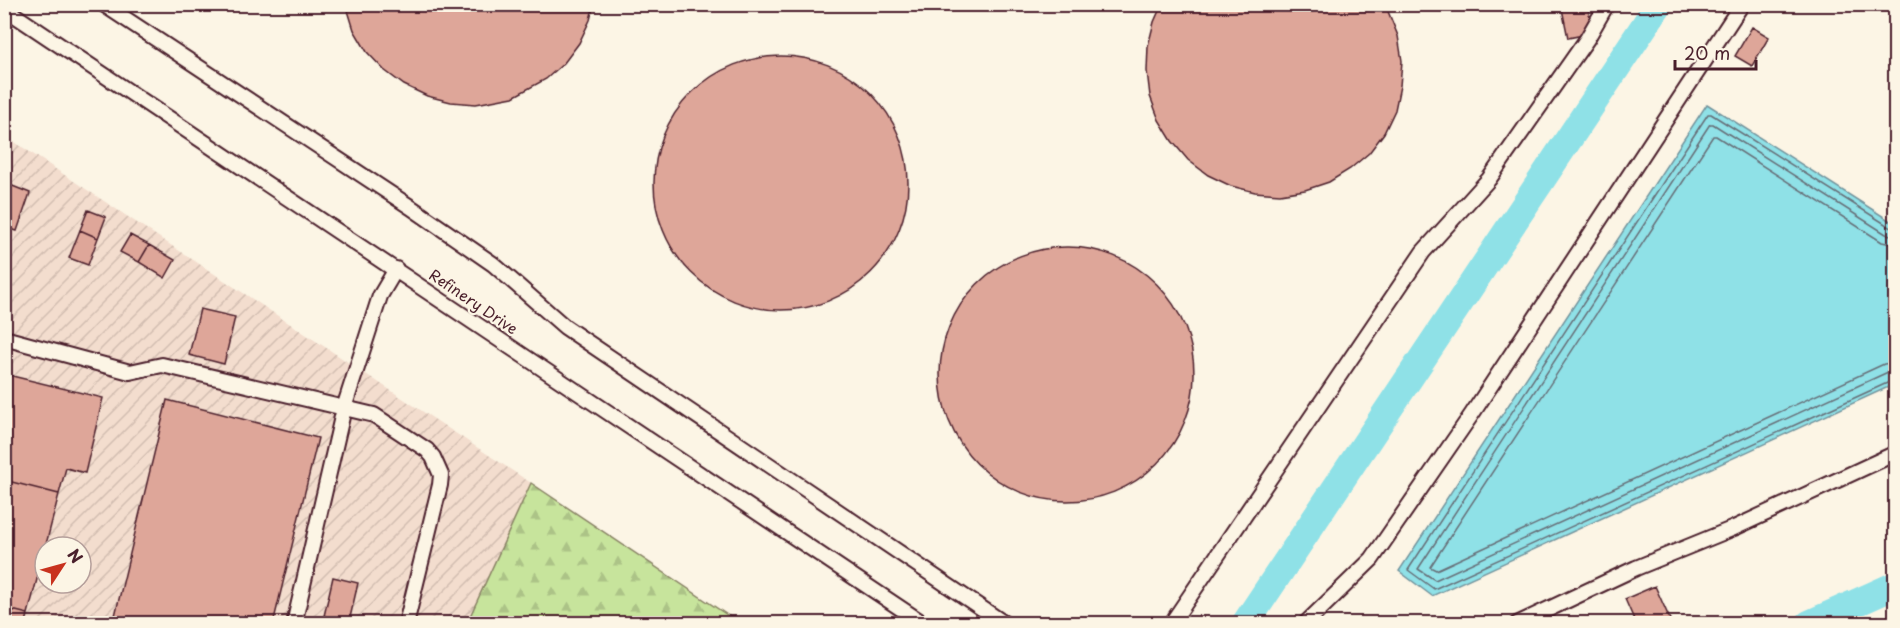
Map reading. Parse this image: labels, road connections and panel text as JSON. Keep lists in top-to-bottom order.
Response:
{
  "streets": {
    "lane": ["Refinery Drive"]
  },
  "scale_bar": "20 m",
  "north": "top right"
}
